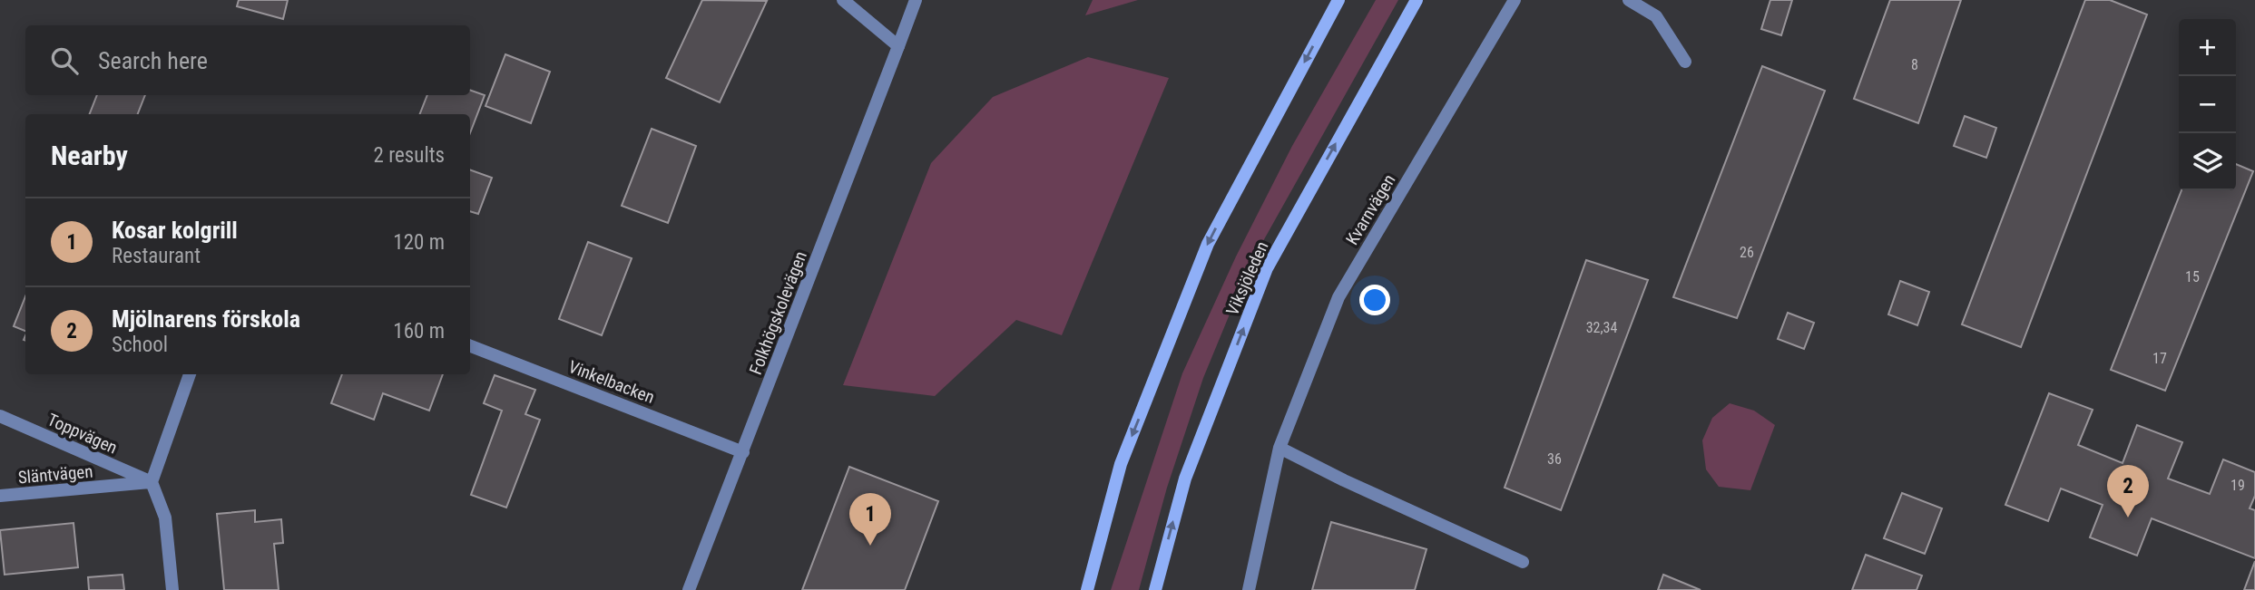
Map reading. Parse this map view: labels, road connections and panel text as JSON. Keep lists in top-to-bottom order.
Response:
{
  "streets": {
    "main road": ["Viksjöleden"],
    "street": [
      "Kvarnvägen",
      "Folkhögskolevägen",
      "Vinkelbacken",
      "Toppvägen",
      "Släntvägen"
    ]
  },
  "crossings": [
    ["Folkhögskolevägen", "Vinkelbacken"],
    ["Toppvägen", "Släntvägen"]
  ],
  "house_numbers": [
    "8",
    "26",
    "15",
    "32,34",
    "17",
    "36",
    "19"
  ],
  "page": {
    "map_buttons": ["+", "−"],
    "search": "Search here",
    "heading": ["Nearby", "2 results"],
    "list": [
      {
        "mark": "1",
        "name": "Kosar kolgrill",
        "note": "Restaurant",
        "value": "120 m"
      },
      {
        "mark": "2",
        "name": "Mjölnarens förskola",
        "note": "School",
        "value": "160 m"
      }
    ],
    "pins": ["2", "1"]
  }
}
